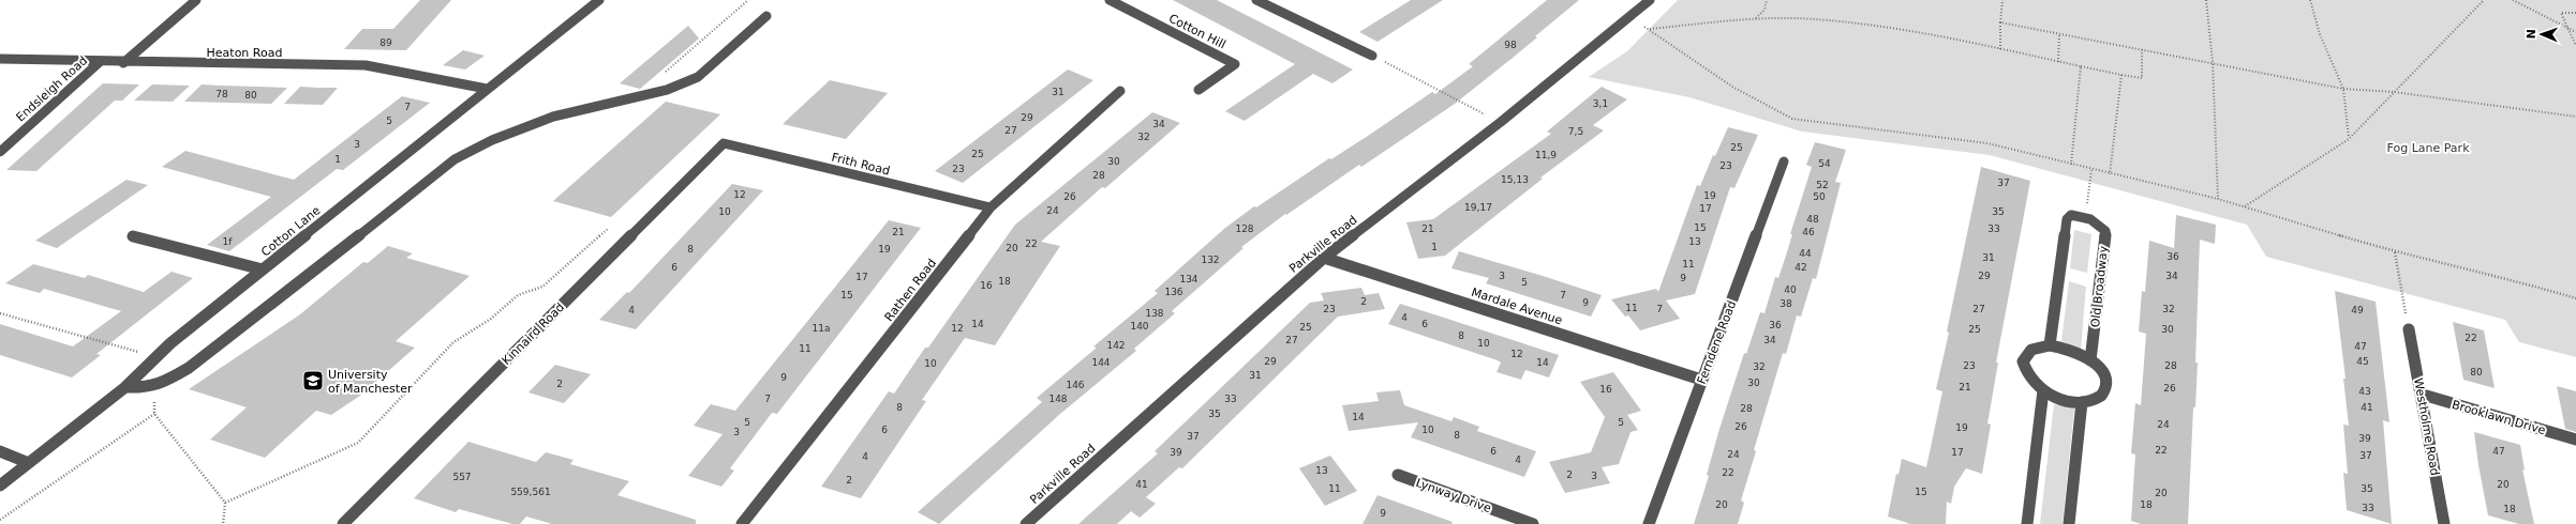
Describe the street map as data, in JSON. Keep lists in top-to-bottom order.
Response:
{
  "streets": {
    "street": [
      "Cotton Hill",
      "Heaton Road",
      "Endsleigh Road",
      "Frith Road",
      "Cotton Lane",
      "Parkville Road",
      "Old Broadway",
      "Rathen Road",
      "Mardale Avenue",
      "Kinnaird Road",
      "Ferndene Road",
      "Brooklawn Drive",
      "Westholme Road",
      "Lynway Drive"
    ]
  },
  "crossings": [
    ["Heaton Road", "Endsleigh Road"],
    ["Heaton Road", "Cotton Lane"],
    ["Frith Road", "Rathen Road"],
    ["Frith Road", "Kinnaird Road"],
    ["Parkville Road", "Mardale Avenue"],
    ["Mardale Avenue", "Ferndene Road"],
    ["Brooklawn Drive", "Westholme Road"]
  ],
  "parks": ["Fog Lane Park"],
  "places": {
    "school or university": ["University of Manchester"]
  },
  "house_numbers": [
    "89",
    "98",
    "31",
    "78",
    "80",
    "3,1",
    "7",
    "29",
    "5",
    "34",
    "27",
    "7,5",
    "32",
    "3",
    "25",
    "25",
    "11,9",
    "1",
    "30",
    "54",
    "23",
    "23",
    "28",
    "15,13",
    "37",
    "52",
    "12",
    "19",
    "26",
    "50",
    "19,17",
    "17",
    "24",
    "10",
    "35",
    "48",
    "15",
    "128",
    "21",
    "33",
    "21",
    "46",
    "1f",
    "13",
    "22",
    "1",
    "20",
    "8",
    "19",
    "44",
    "36",
    "31",
    "132",
    "11",
    "6",
    "42",
    "3",
    "29",
    "34",
    "17",
    "9",
    "134",
    "18",
    "5",
    "16",
    "40",
    "136",
    "15",
    "7",
    "2",
    "9",
    "38",
    "11",
    "23",
    "7",
    "27",
    "32",
    "4",
    "49",
    "138",
    "4",
    "14",
    "6",
    "36",
    "140",
    "25",
    "11a",
    "12",
    "25",
    "30",
    "8",
    "22",
    "27",
    "34",
    "10",
    "142",
    "47",
    "11",
    "12",
    "29",
    "45",
    "144",
    "14",
    "10",
    "23",
    "28",
    "32",
    "80",
    "31",
    "9",
    "30",
    "2",
    "146",
    "21",
    "26",
    "16",
    "43",
    "7",
    "148",
    "33",
    "8",
    "41",
    "28",
    "35",
    "14",
    "5",
    "5",
    "24",
    "26",
    "19",
    "6",
    "10",
    "3",
    "8",
    "37",
    "39",
    "22",
    "6",
    "47",
    "39",
    "17",
    "24",
    "37",
    "4",
    "4",
    "13",
    "22",
    "2",
    "3",
    "557",
    "2",
    "41",
    "20",
    "11",
    "35",
    "559,561",
    "15",
    "20",
    "20",
    "18",
    "33",
    "18",
    "9"
  ],
  "north": "left"
}
